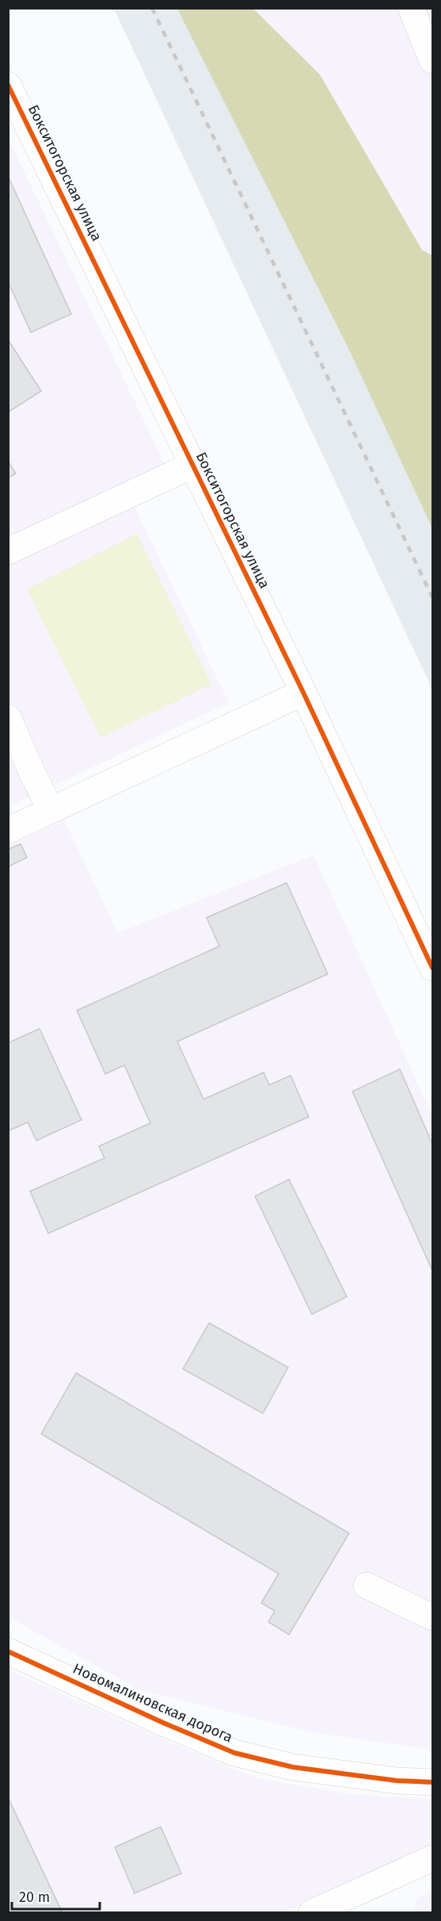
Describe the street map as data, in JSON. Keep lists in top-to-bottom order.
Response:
{
  "streets": {
    "street": ["Бокситогорская улица", "Новомалиновская дорога"]
  },
  "scale_bar": "20 m"
}
